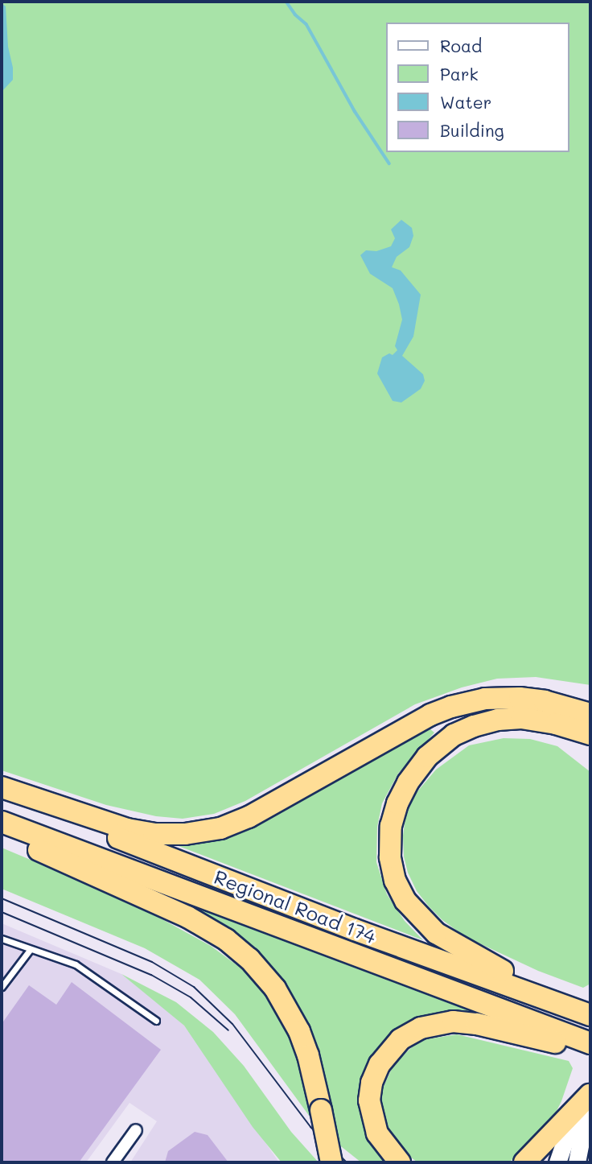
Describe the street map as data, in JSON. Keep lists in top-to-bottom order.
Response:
{
  "streets": {
    "highway": ["Regional Road 174"]
  },
  "legend": [
    "Road",
    "Park",
    "Water",
    "Building"
  ]
}
